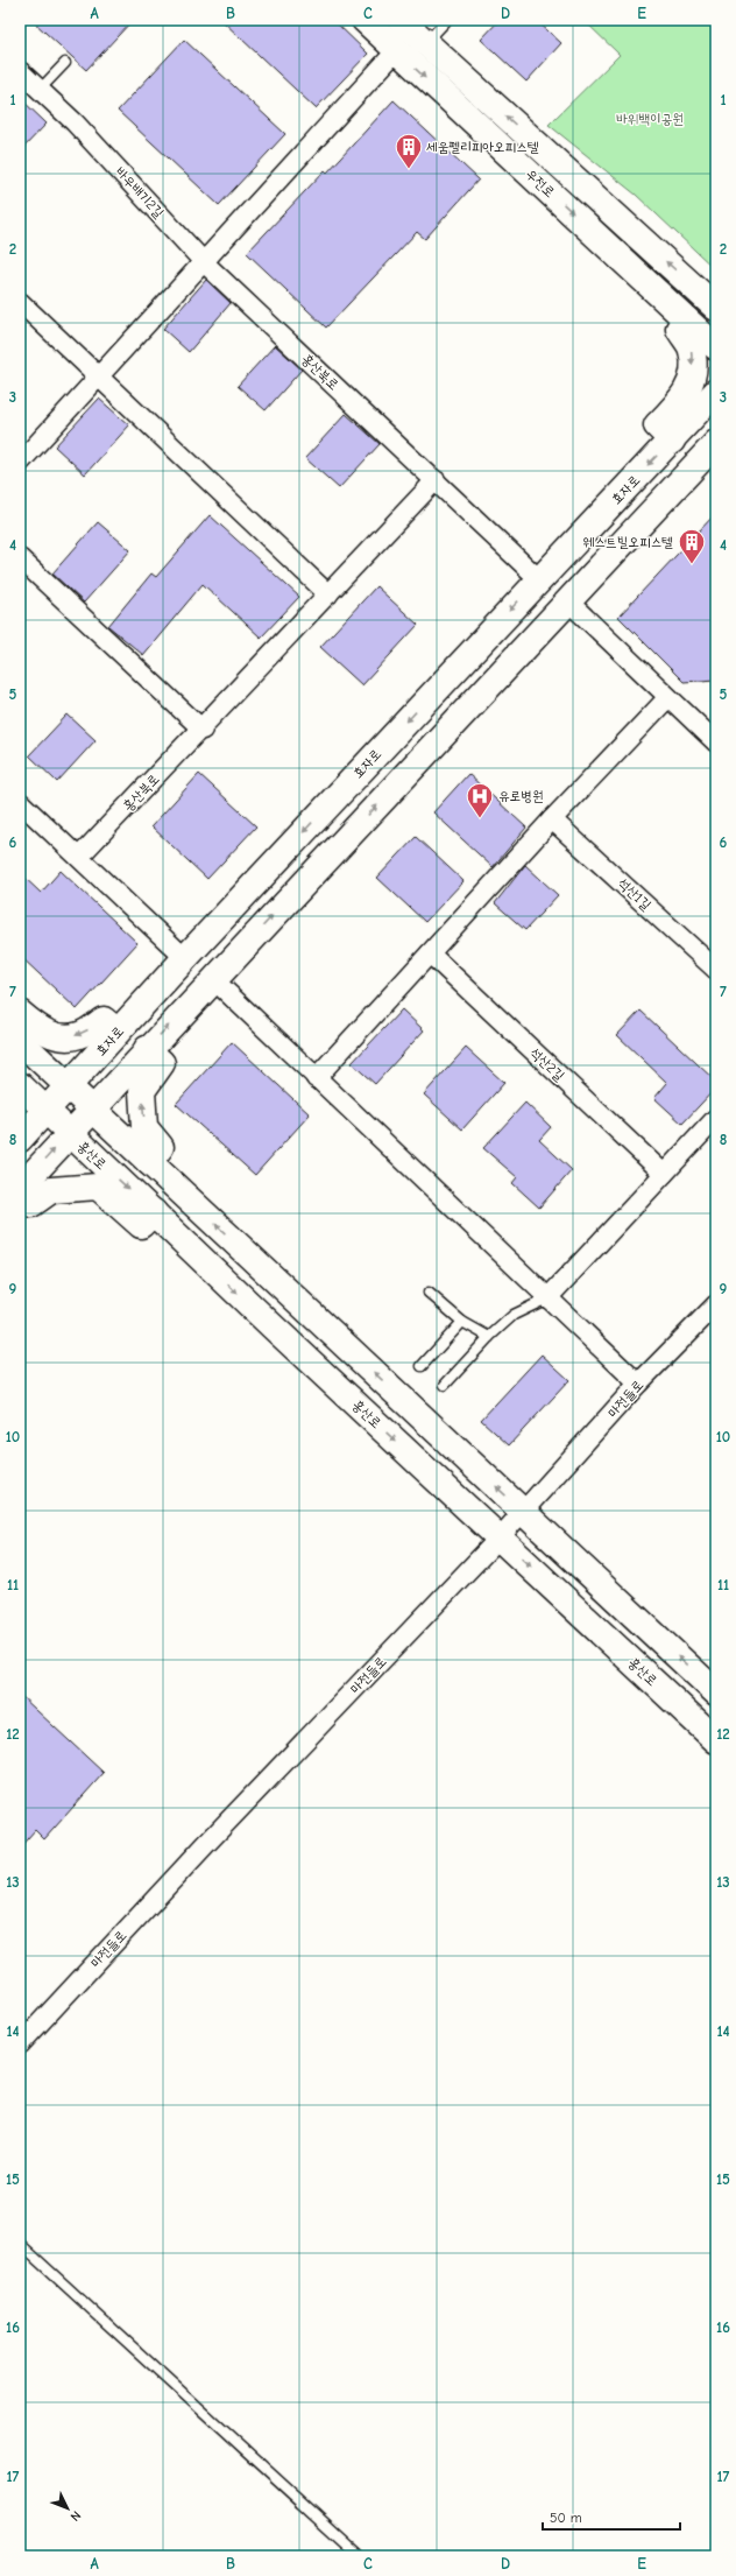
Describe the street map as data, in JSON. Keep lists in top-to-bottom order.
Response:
{
  "streets": {
    "street": [
      "우전로",
      "바우배기2길",
      "홍산북로",
      "효자로",
      "석산1길",
      "석산2길",
      "홍산로",
      "마전들로"
    ]
  },
  "crossings": [
    ["바우배기2길", "홍산북로"],
    ["홍산북로", "효자로"],
    ["효자로", "홍산로"],
    ["홍산로", "마전들로"]
  ],
  "parks": ["바위백이공원"],
  "places": {
    "building": ["세움펠리피아오피스텔", "웨스트빌오피스텔"],
    "hospital": ["유로병원"]
  },
  "scale_bar": "50 m",
  "north": "bottom right",
  "grid": {
    "columns": [
      "A",
      "B",
      "C",
      "D",
      "E"
    ],
    "rows": [
      "1",
      "2",
      "3",
      "4",
      "5",
      "6",
      "7",
      "8",
      "9",
      "10",
      "11",
      "12",
      "13",
      "14",
      "15",
      "16",
      "17"
    ]
  }
}
